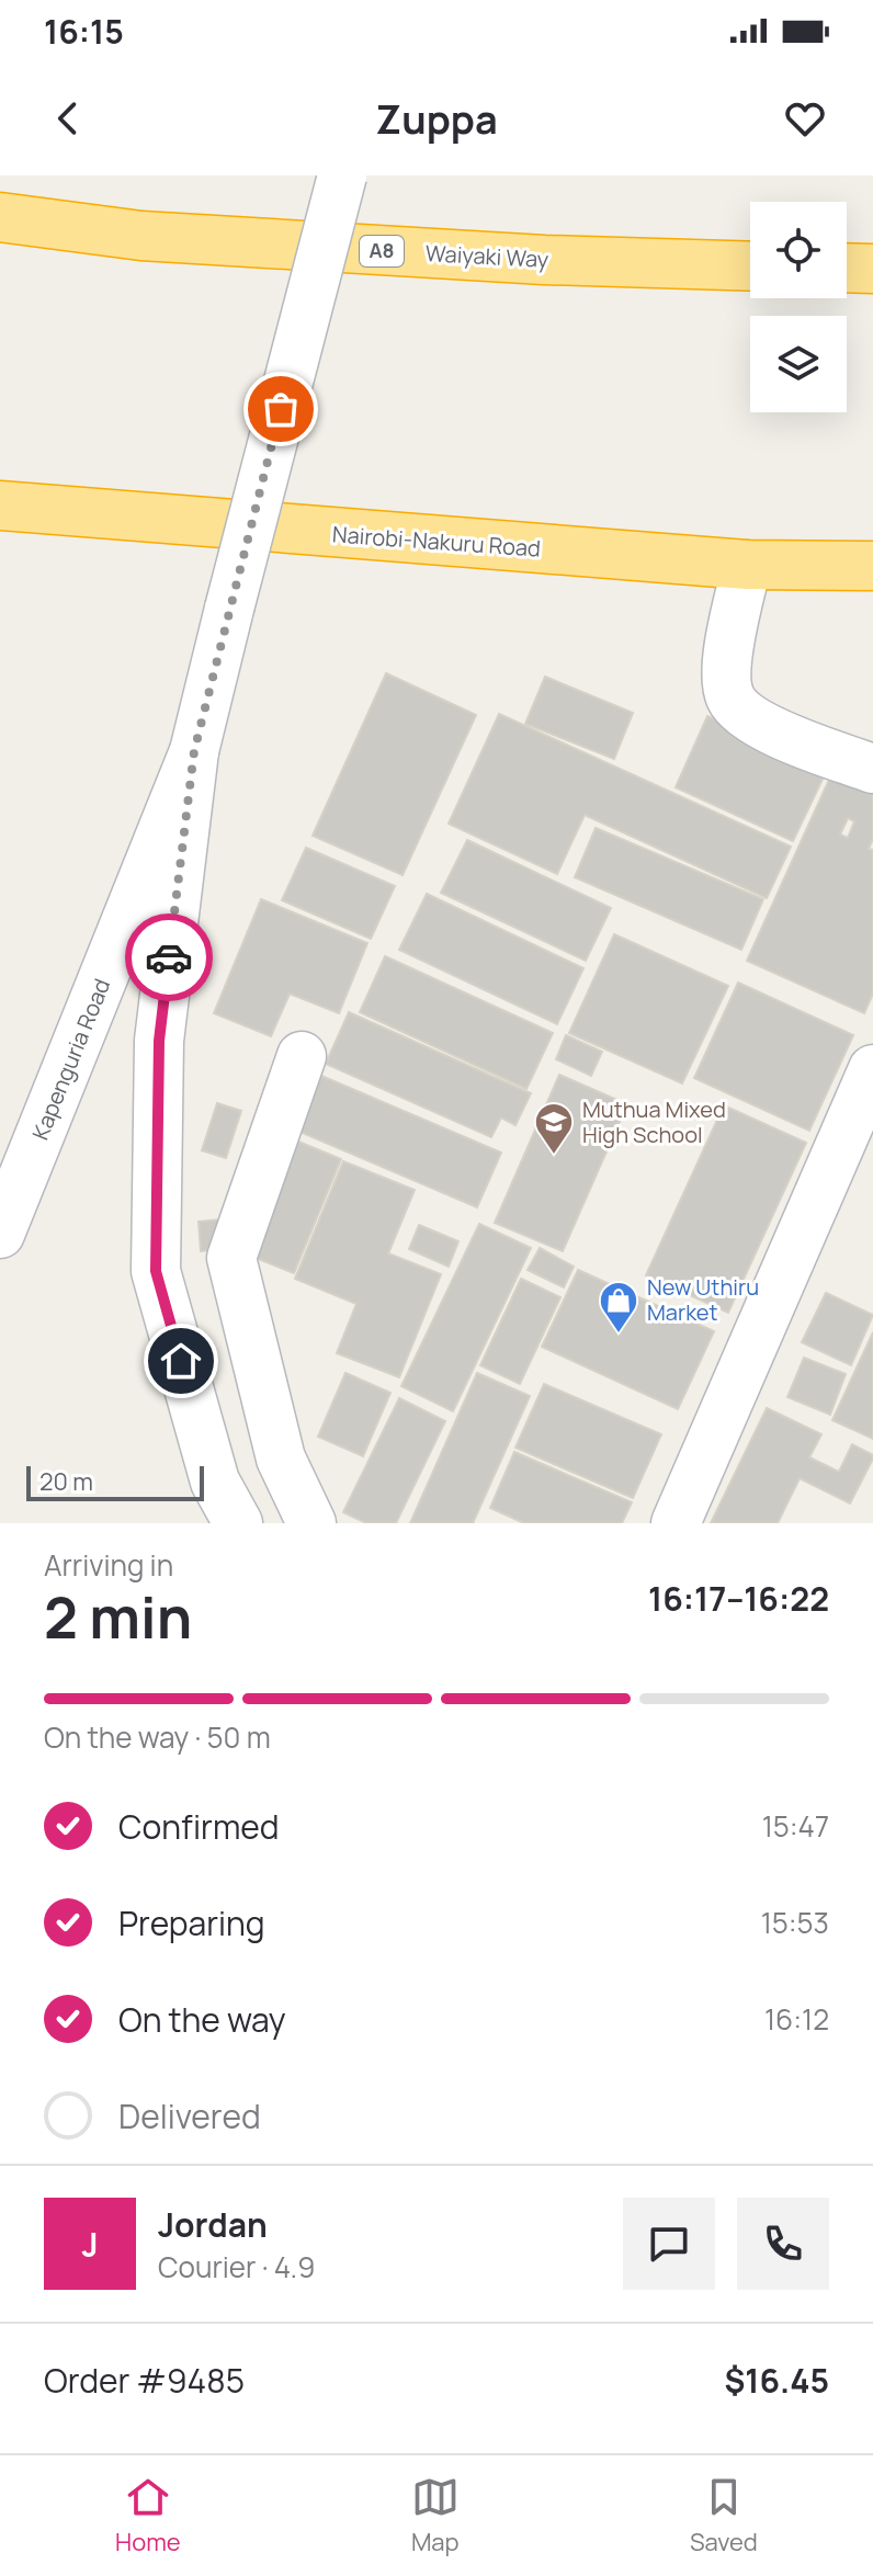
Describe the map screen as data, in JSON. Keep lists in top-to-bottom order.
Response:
{
  "streets": {
    "highway": ["A8", "Waiyaki Way", "Nairobi-Nakuru Road"],
    "street": ["Kapenguria Road"]
  },
  "places": {
    "school or university": ["Muthua Mixed High School"],
    "shop": ["New Uthiru Market"]
  },
  "scale_bar": "20 m",
  "page": {
    "status": "16:15",
    "header": "Zuppa",
    "scale": "20 m",
    "heading": ["2 min", "Arriving in", "16:17–16:22"],
    "panel": [
      "Jordan",
      "Courier · 4.9",
      "Order #9485",
      "$16.45"
    ],
    "bar": "On the way · 50 m",
    "list": [
      ["Confirmed", "15:47"],
      ["Preparing", "15:53"],
      ["On the way", "16:12"],
      "Delivered"
    ],
    "round": "J",
    "tabs": ["Home", "Map", "Saved"]
  }
}
